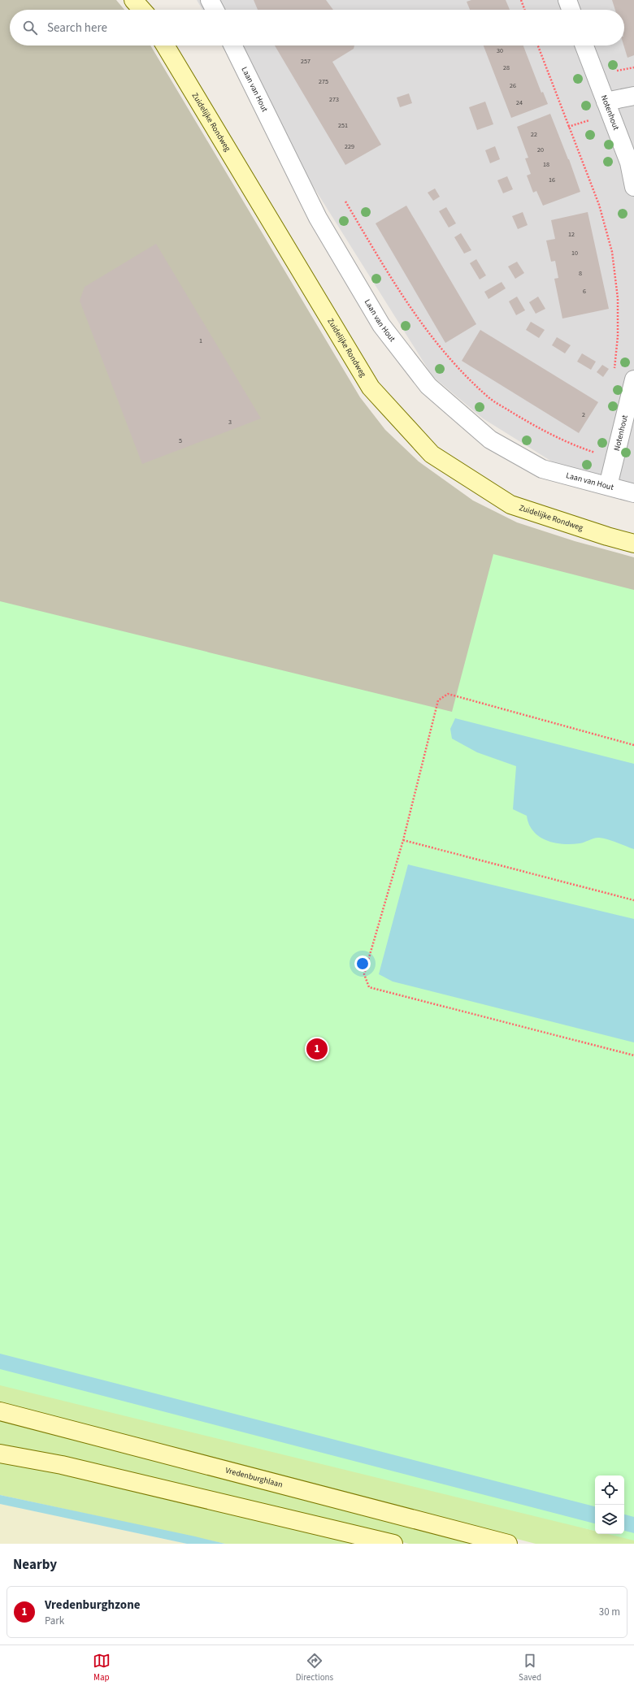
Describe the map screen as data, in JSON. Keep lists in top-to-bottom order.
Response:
{
  "streets": {
    "main road": ["Zuidelijke Rondweg", "Vredenburghlaan"],
    "street": ["Laan van Hout", "Notenhout"]
  },
  "crossings": [
    ["Laan van Hout", "Notenhout"]
  ],
  "house_numbers": [
    "30",
    "257",
    "28",
    "275",
    "26",
    "273",
    "24",
    "251",
    "22",
    "229",
    "20",
    "18",
    "16",
    "12",
    "10",
    "8",
    "6",
    "1",
    "2",
    "3",
    "5"
  ],
  "page": {
    "search": "Search here",
    "pins": "1",
    "heading": "Nearby",
    "list": [
      {
        "mark": "1",
        "name": "Vredenburghzone",
        "note": "Park",
        "value": "30 m"
      }
    ],
    "nav": ["Map", "Directions", "Saved"]
  }
}
